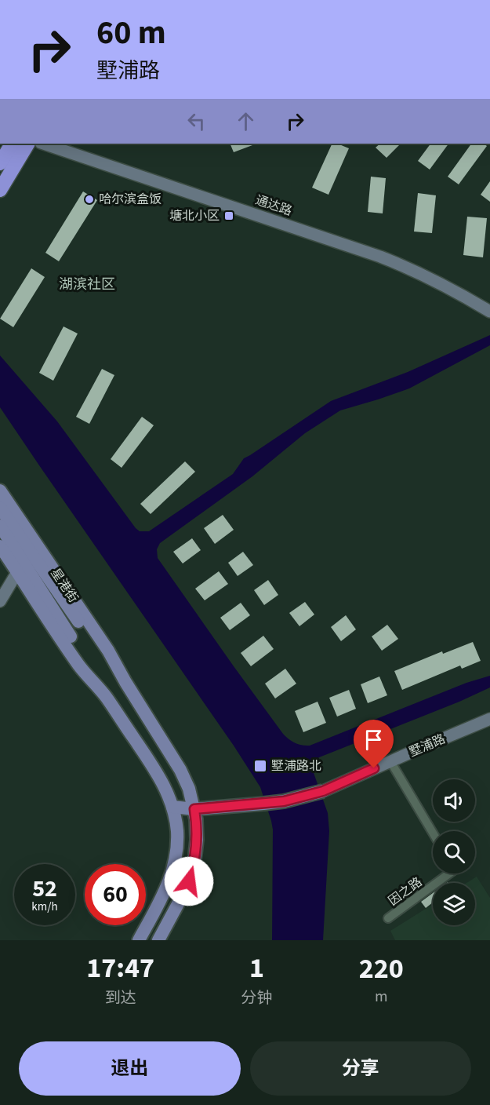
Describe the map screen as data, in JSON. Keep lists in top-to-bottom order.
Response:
{
  "streets": {
    "main road": ["通达路", "星港街", "墅浦路"],
    "street": ["因之路"]
  },
  "crossings": [
    ["星港街", "墅浦路"]
  ],
  "districts": ["湖滨社区"],
  "places": {
    "other": ["哈尔滨盒饭"],
    "transit": ["塘北小区", "墅浦路北"]
  },
  "page": {
    "turn": ["60 m", "墅浦路"],
    "speed": "52 km/h",
    "limit": "60",
    "eta": [
      "17:47",
      "到达",
      "1",
      "分钟",
      "220",
      "m"
    ],
    "buttons": ["退出", "分享"]
  }
}
